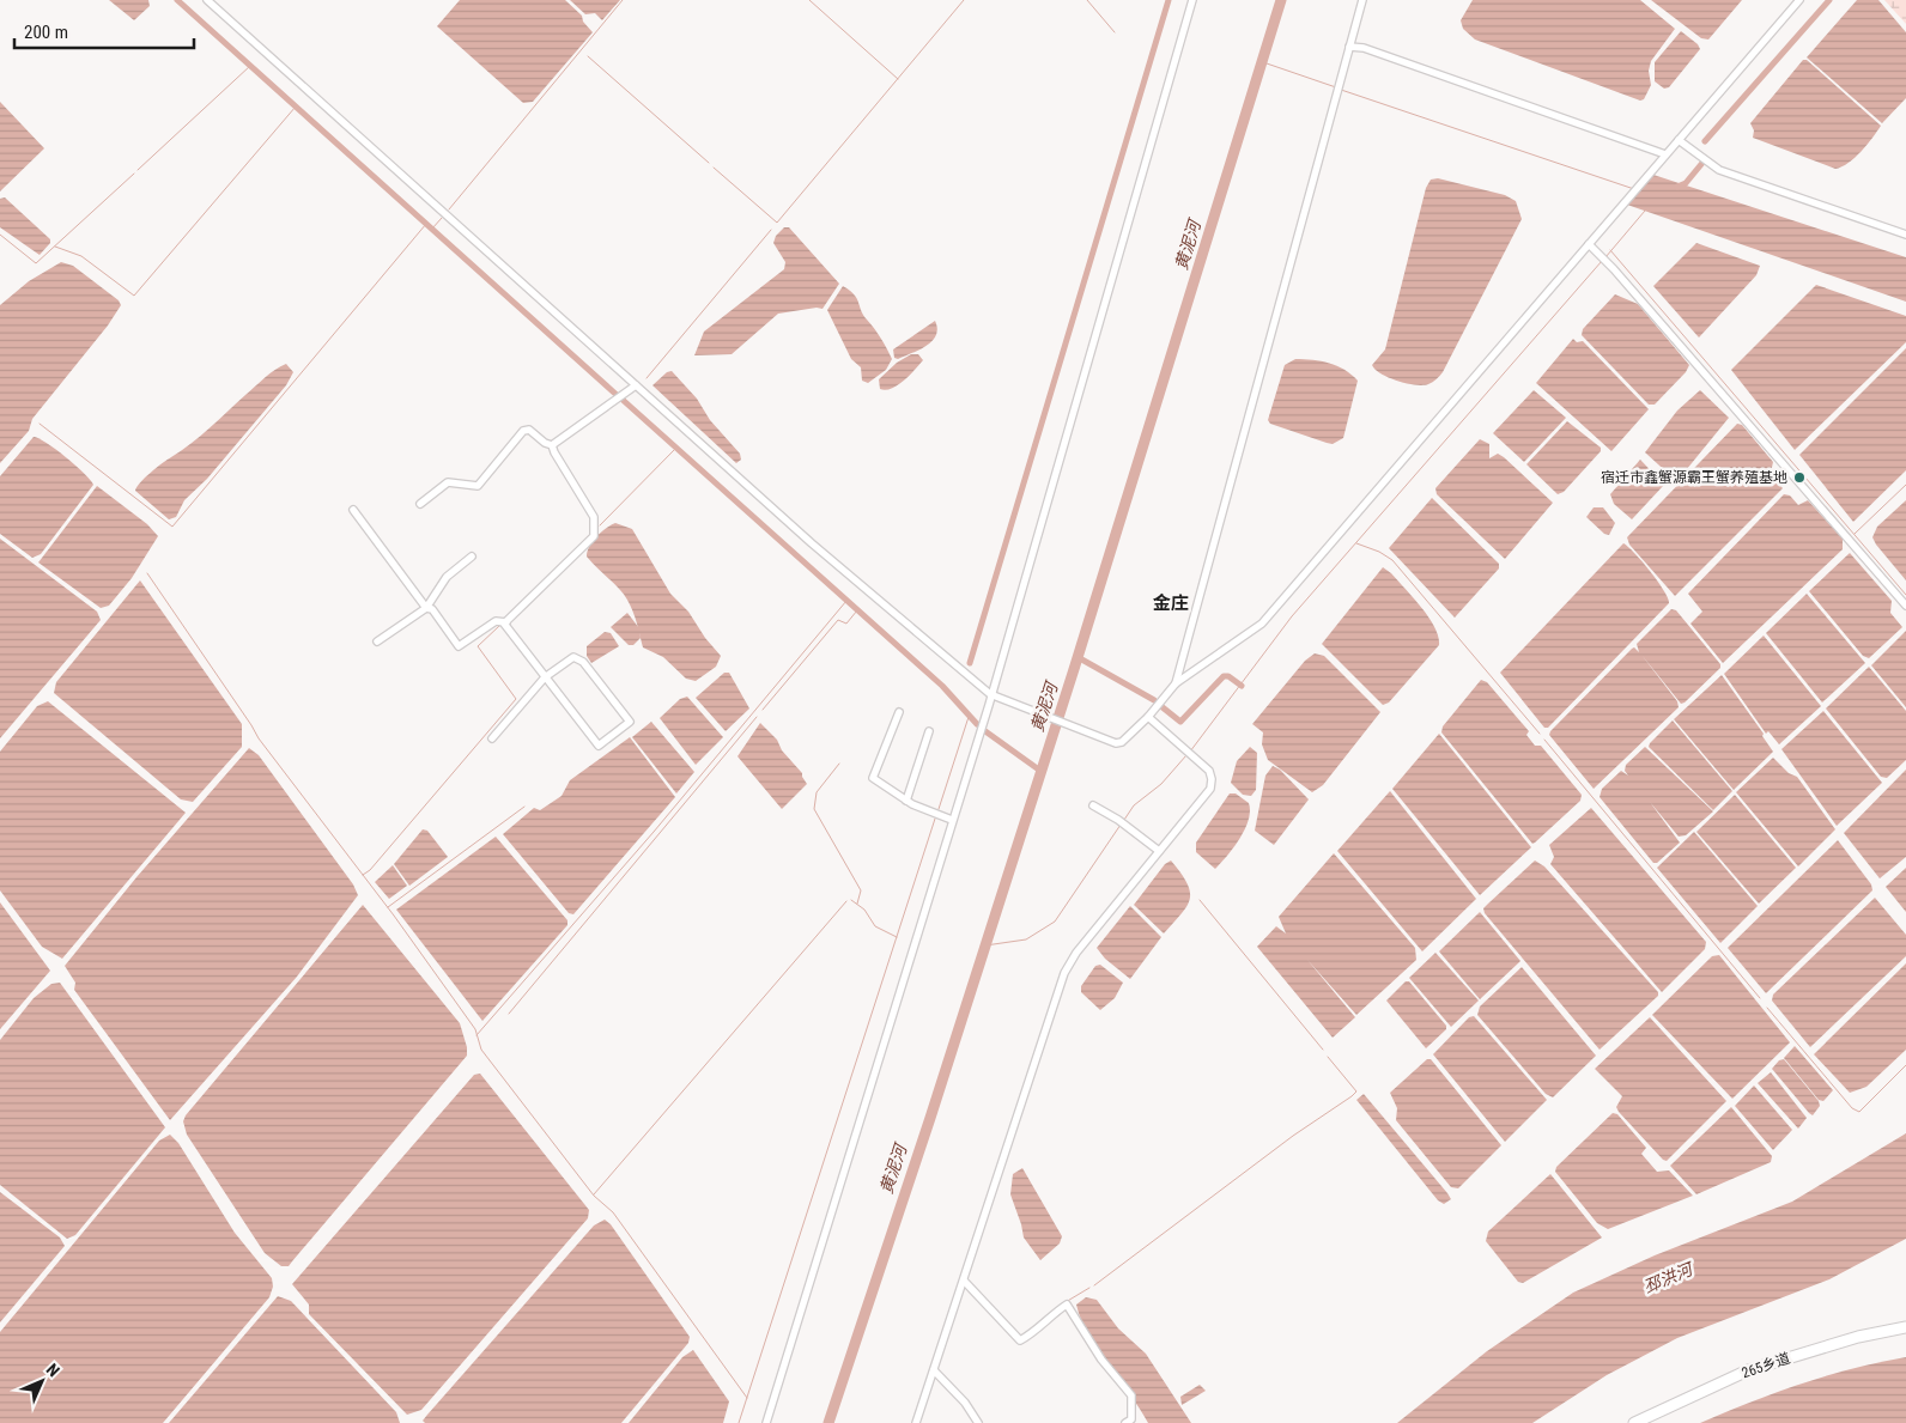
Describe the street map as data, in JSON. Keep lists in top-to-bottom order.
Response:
{
  "streets": {
    "street": ["265乡道"]
  },
  "districts": ["金庄"],
  "water": ["黄泥河", "邳洪河"],
  "places": ["宿迁市鑫蟹源霸王蟹养殖基地"],
  "scale_bar": "200 m",
  "north": "top right"
}
